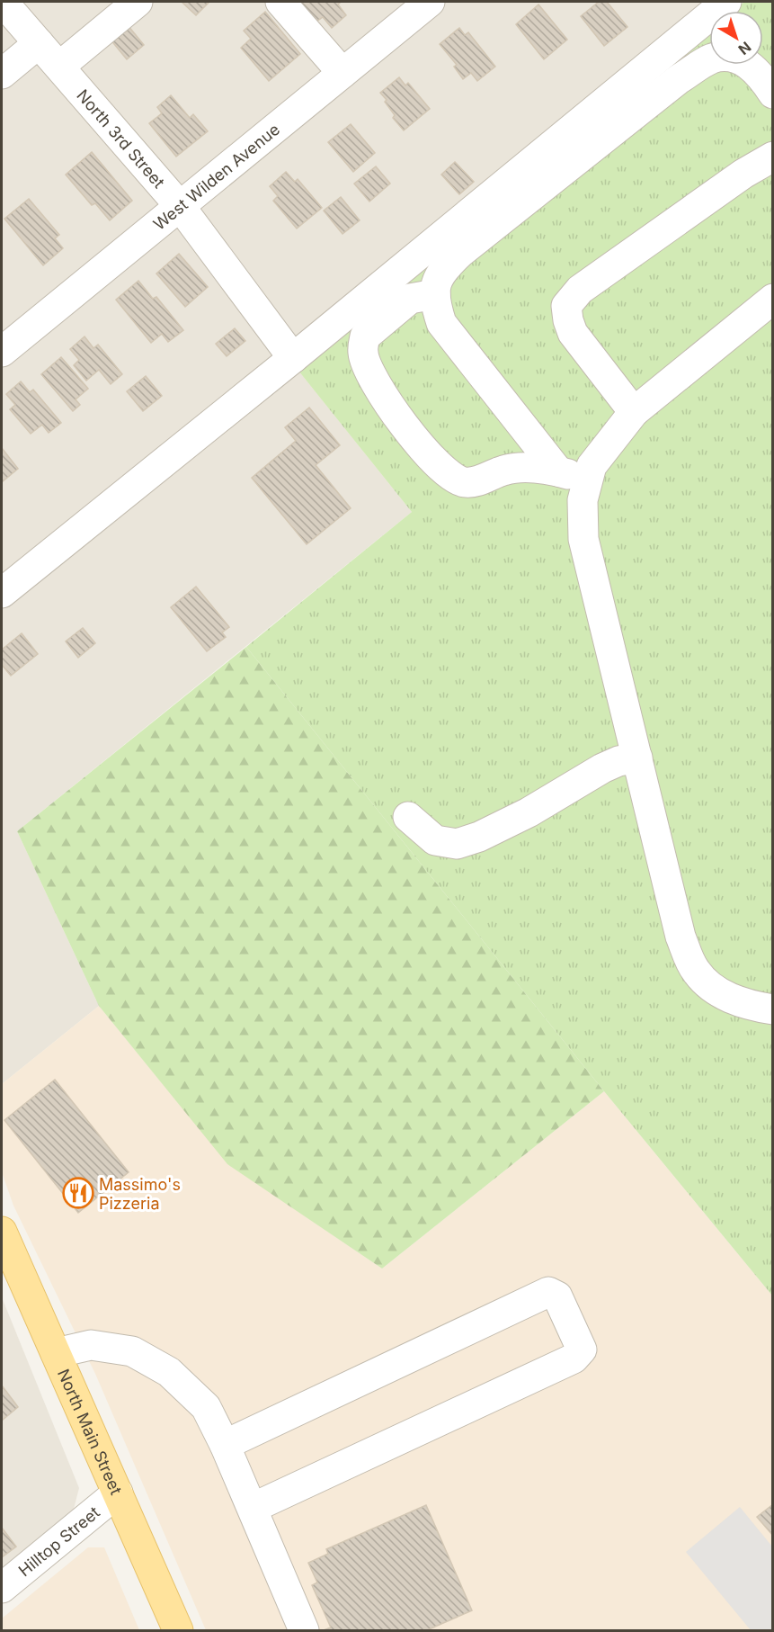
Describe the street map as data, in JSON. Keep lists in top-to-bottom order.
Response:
{
  "streets": {
    "main road": ["North Main Street"],
    "street": ["North 3rd Street", "West Wilden Avenue", "Hilltop Street"]
  },
  "crossings": [
    ["North 3rd Street", "West Wilden Avenue"],
    ["North Main Street", "Hilltop Street"]
  ],
  "places": {
    "restaurant": ["Massimo's Pizzeria"]
  },
  "north": "bottom right"
}
